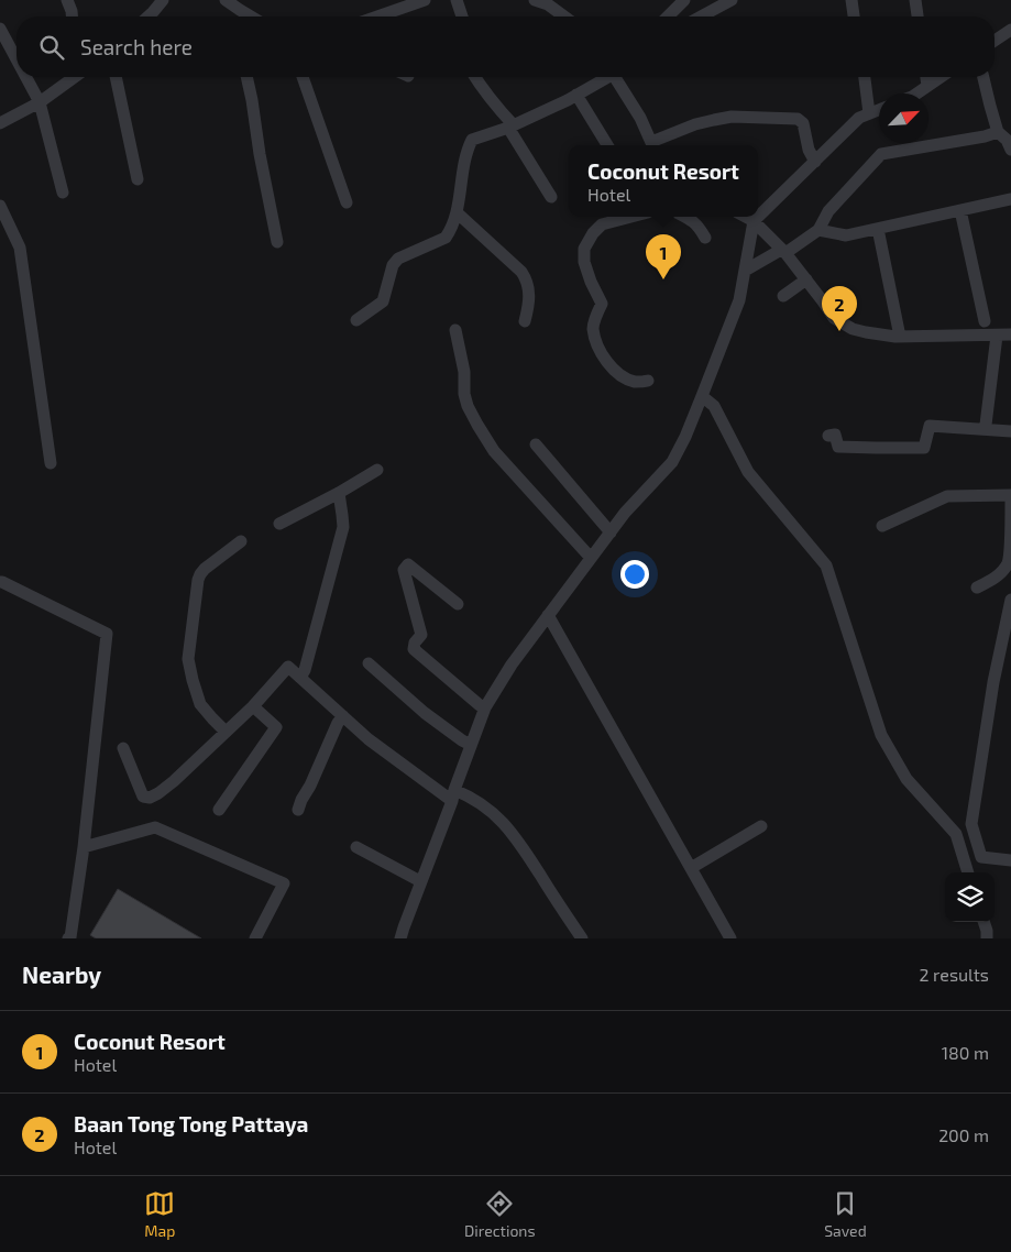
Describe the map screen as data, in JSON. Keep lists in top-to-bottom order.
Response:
{
  "north": "top right",
  "page": {
    "search": "Search here",
    "popup": ["Coconut Resort", "Hotel"],
    "pins": ["1", "2"],
    "heading": ["Nearby", "2 results"],
    "list": [
      {
        "mark": "1",
        "name": "Coconut Resort",
        "note": "Hotel",
        "value": "180 m"
      },
      {
        "mark": "2",
        "name": "Baan Tong Tong Pattaya",
        "note": "Hotel",
        "value": "200 m"
      }
    ],
    "nav": ["Map", "Directions", "Saved"]
  }
}
